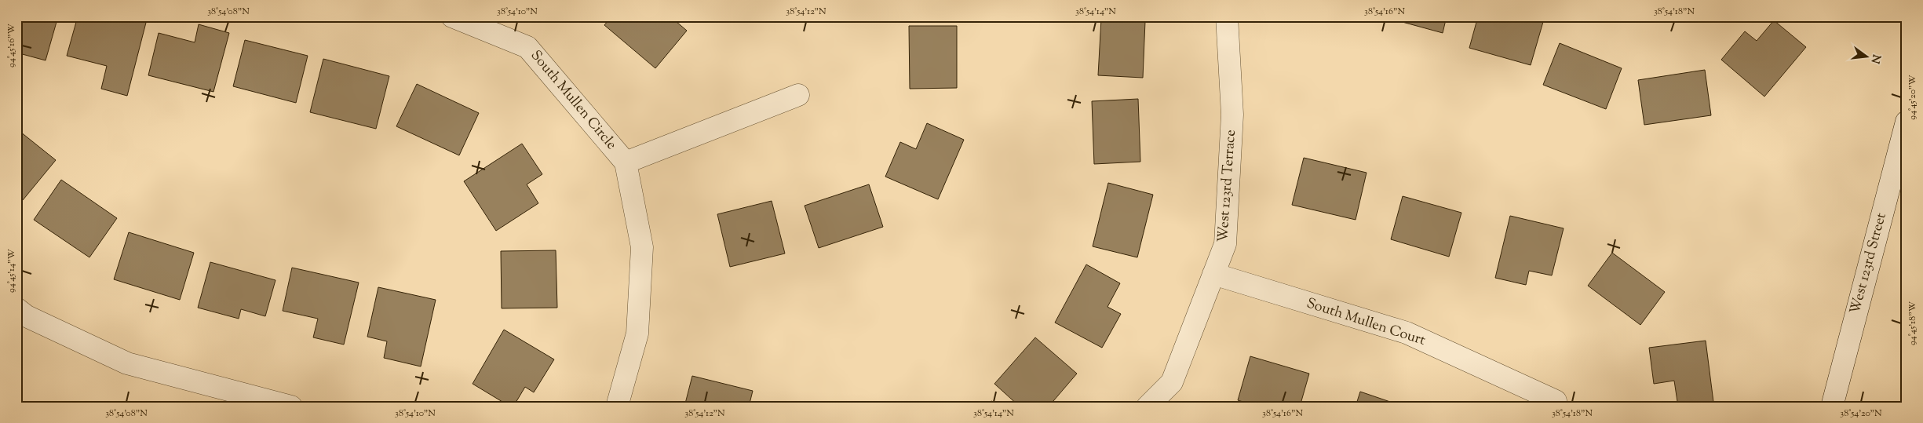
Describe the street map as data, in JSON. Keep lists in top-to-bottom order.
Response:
{
  "streets": {
    "street": [
      "South Mullen Circle",
      "West 123rd Terrace",
      "West 123rd Street",
      "South Mullen Court"
    ]
  },
  "crossings": [
    ["West 123rd Terrace", "South Mullen Court"]
  ],
  "north": "right",
  "coordinates": [
    "38°54'08\"N",
    "38°54'10\"N",
    "38°54'12\"N",
    "38°54'14\"N",
    "38°54'16\"N",
    "38°54'18\"N",
    "94°45'16\"W",
    "94°45'20\"W",
    "94°45'14\"W",
    "94°45'18\"W",
    "38°54'20\"N"
  ]
}
